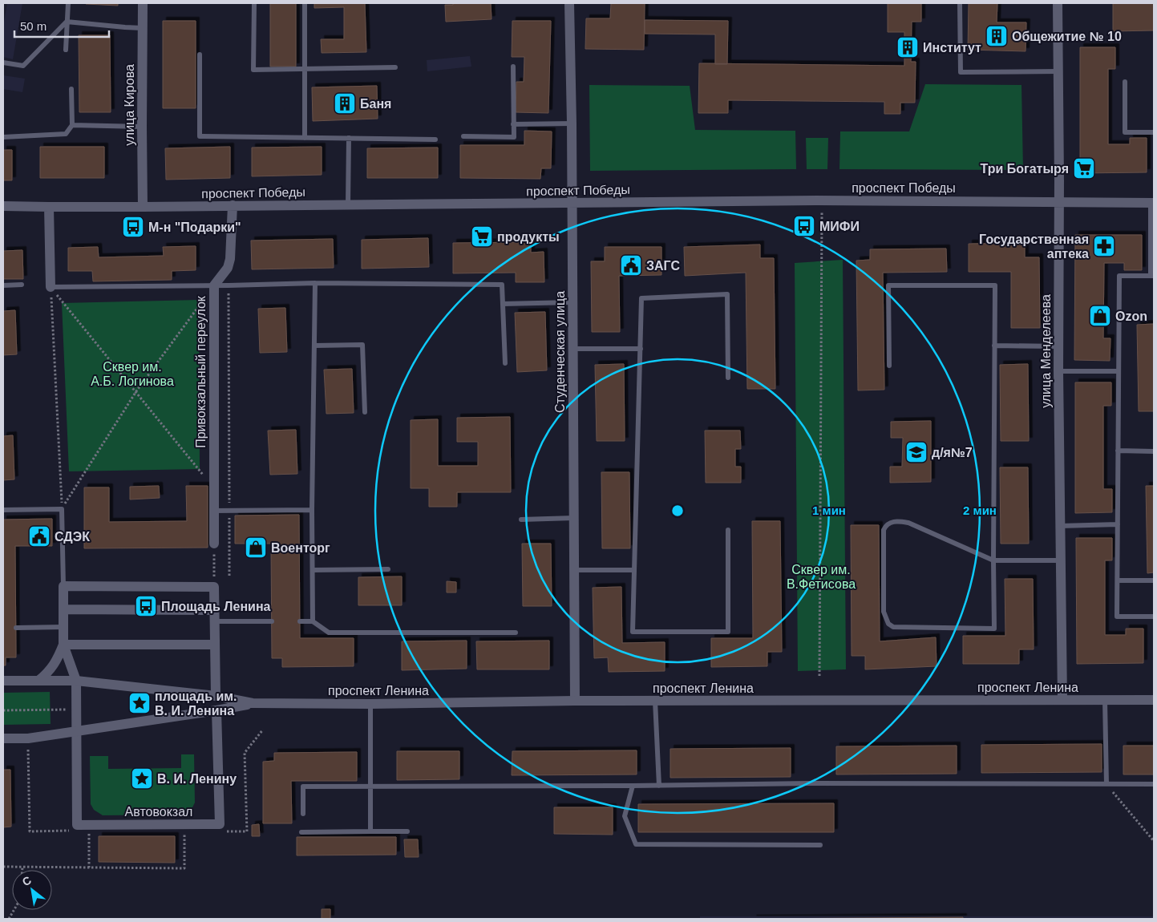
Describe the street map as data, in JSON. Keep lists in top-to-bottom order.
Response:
{
  "streets": {
    "street": [
      "улица Кирова",
      "проспект Победы",
      "улица Менделеева",
      "Студенческая улица",
      "Привокзальный переулок",
      "проспект Ленина",
      "Автовокзал"
    ]
  },
  "crossings": [
    ["улица Кирова", "проспект Победы"],
    ["проспект Победы", "улица Менделеева"],
    ["проспект Победы", "Студенческая улица"],
    ["проспект Победы", "Привокзальный переулок"],
    ["улица Менделеева", "проспект Ленина"],
    ["Студенческая улица", "проспект Ленина"],
    ["проспект Ленина", "Автовокзал"]
  ],
  "parks": ["Сквер им. А.Б. Логинова", "Сквер им. В.Фетисова"],
  "places": {
    "building": ["Общежитие № 10", "Институт", "Баня"],
    "supermarket": ["Три Богатыря", "продукты"],
    "bus stop": ["МИФИ", "М-н \"Подарки\"", "Площадь Ленина"],
    "pharmacy": ["Государственная аптека"],
    "public building": ["ЗАГС", "СДЭК"],
    "shop": ["Ozon", "Военторг"],
    "school or university": ["д/я№7"],
    "place": ["площадь им. В. И. Ленина", "В. И. Ленину"]
  },
  "scale_bar": "50 m",
  "north": "top left",
  "rings": ["1 мин", "2 мин"]
}
